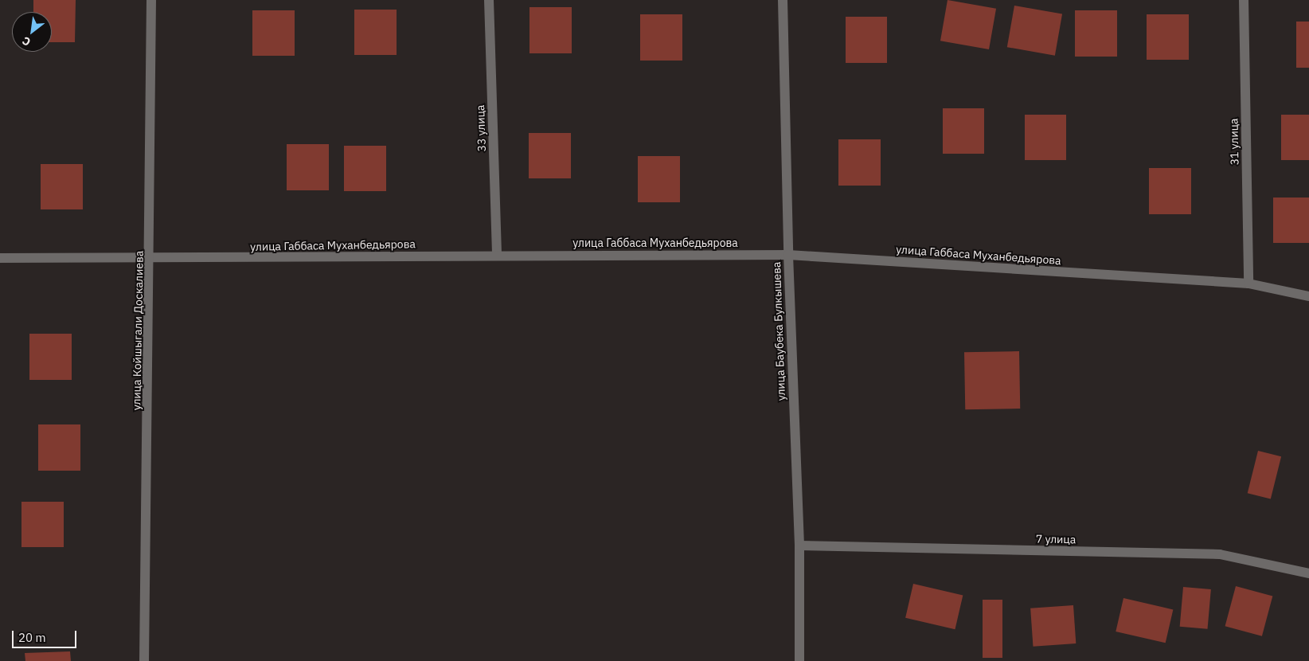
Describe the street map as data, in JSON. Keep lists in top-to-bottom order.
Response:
{
  "streets": {
    "street": [
      "33 улица",
      "31 улица",
      "улица Габбаса Муханбедьярова",
      "улица Койшыгали Доскалиева",
      "улица Баубека Булкышева",
      "7 улица"
    ]
  },
  "crossings": [
    ["33 улица", "улица Габбаса Муханбедьярова"],
    ["31 улица", "улица Габбаса Муханбедьярова"],
    ["улица Габбаса Муханбедьярова", "улица Койшыгали Доскалиева"],
    ["улица Габбаса Муханбедьярова", "улица Баубека Булкышева"],
    ["улица Баубека Булкышева", "7 улица"]
  ],
  "scale_bar": "20 m",
  "north": "bottom left"
}
